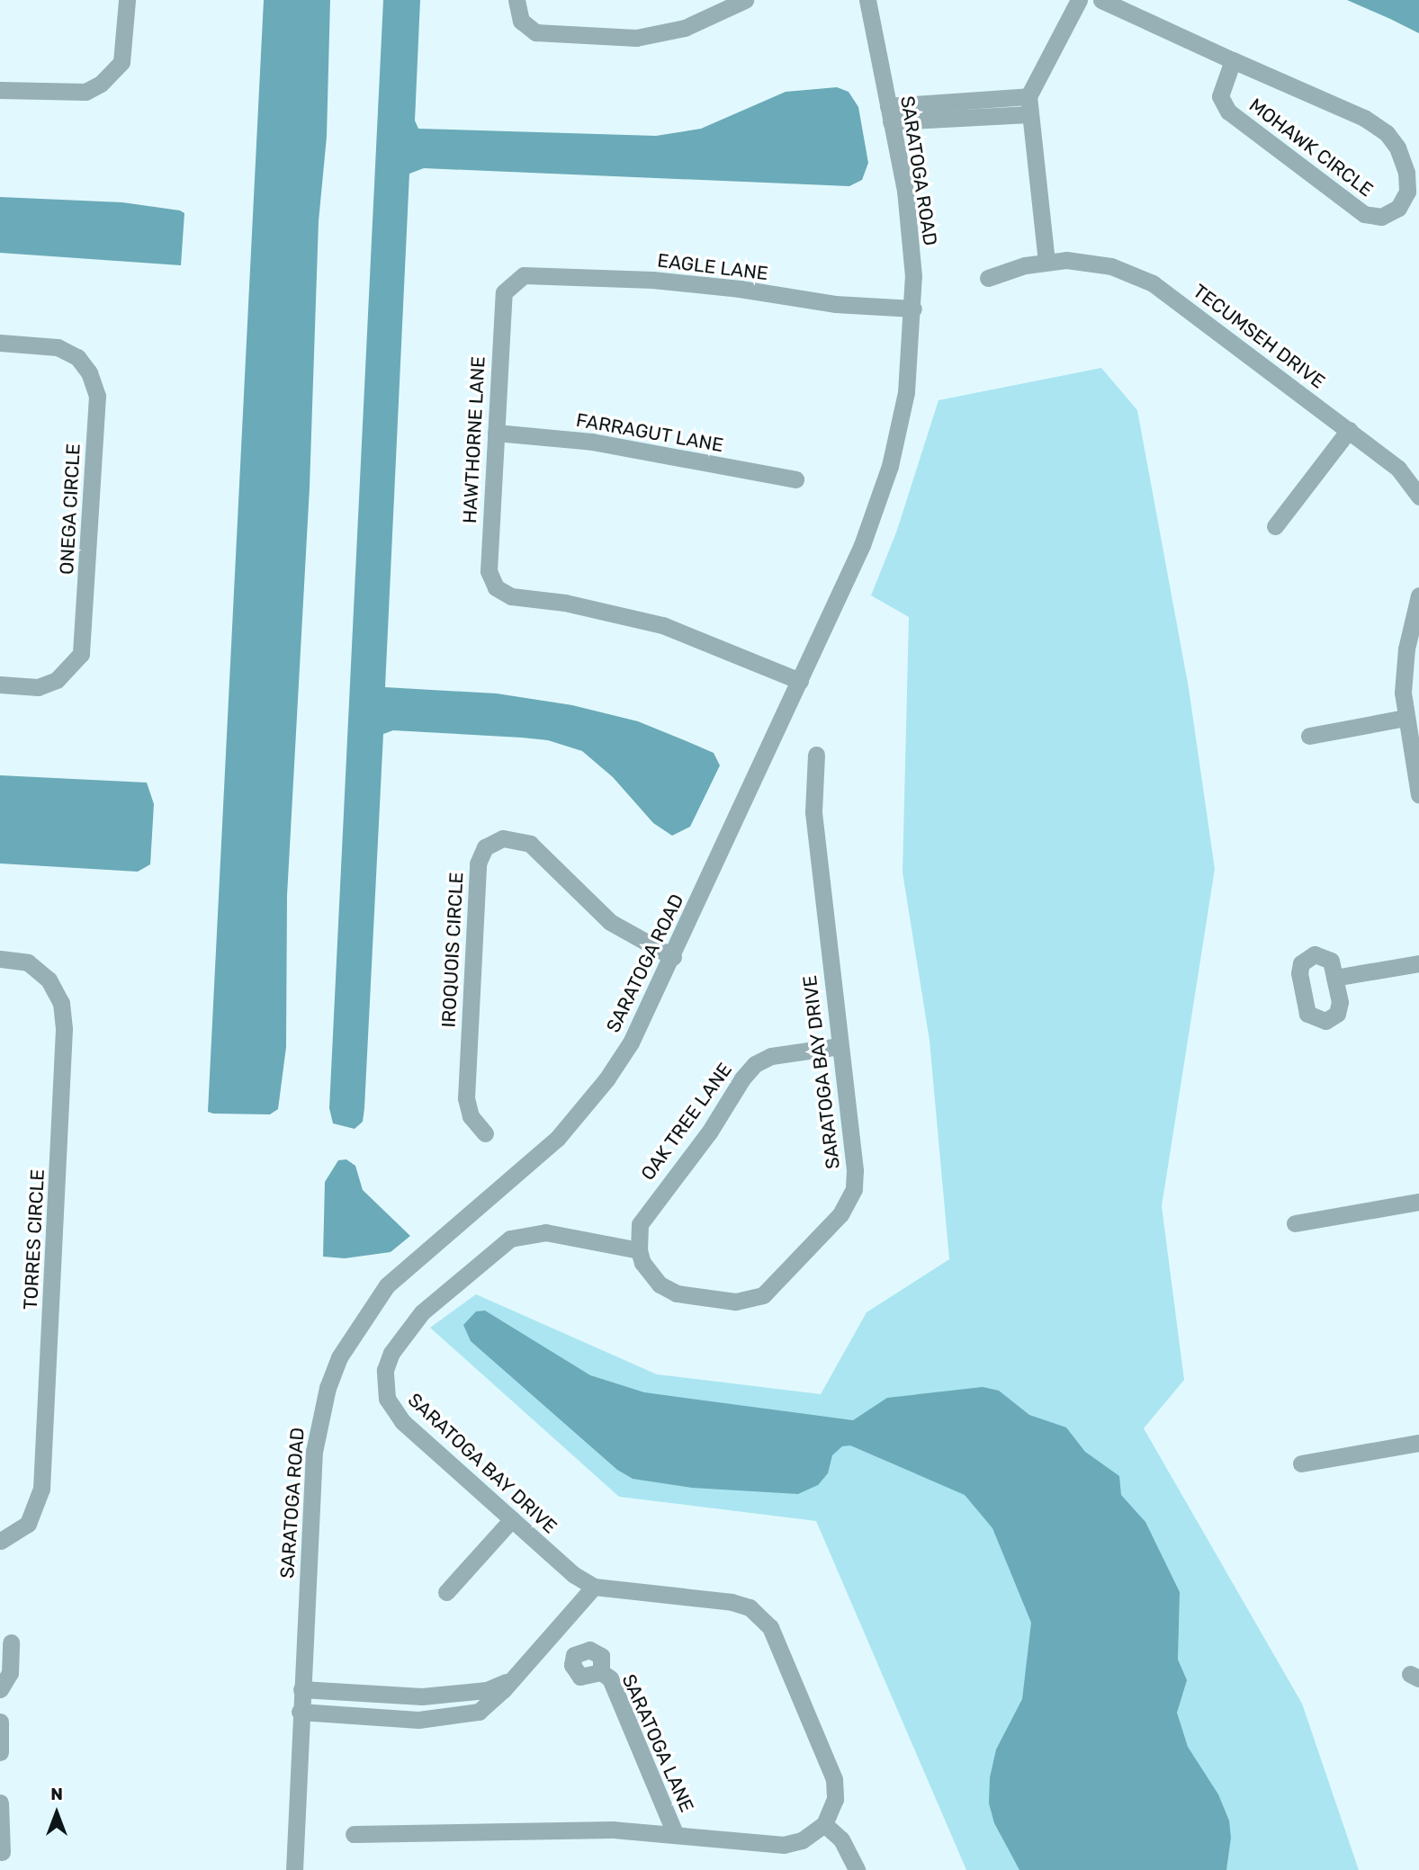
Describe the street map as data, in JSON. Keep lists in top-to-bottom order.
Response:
{
  "streets": {
    "street": [
      "MOHAWK CIRCLE",
      "SARATOGA ROAD",
      "EAGLE LANE",
      "TECUMSEH DRIVE",
      "FARRAGUT LANE",
      "HAWTHORNE LANE",
      "ONEGA CIRCLE",
      "IROQUOIS CIRCLE",
      "SARATOGA BAY DRIVE",
      "OAK TREE LANE",
      "TORRES CIRCLE",
      "SARATOGA LANE"
    ]
  },
  "crossings": [
    ["SARATOGA ROAD", "EAGLE LANE"],
    ["SARATOGA ROAD", "HAWTHORNE LANE"],
    ["SARATOGA ROAD", "IROQUOIS CIRCLE"],
    ["EAGLE LANE", "HAWTHORNE LANE"],
    ["FARRAGUT LANE", "HAWTHORNE LANE"],
    ["SARATOGA BAY DRIVE", "OAK TREE LANE"]
  ],
  "north": "top"
}
